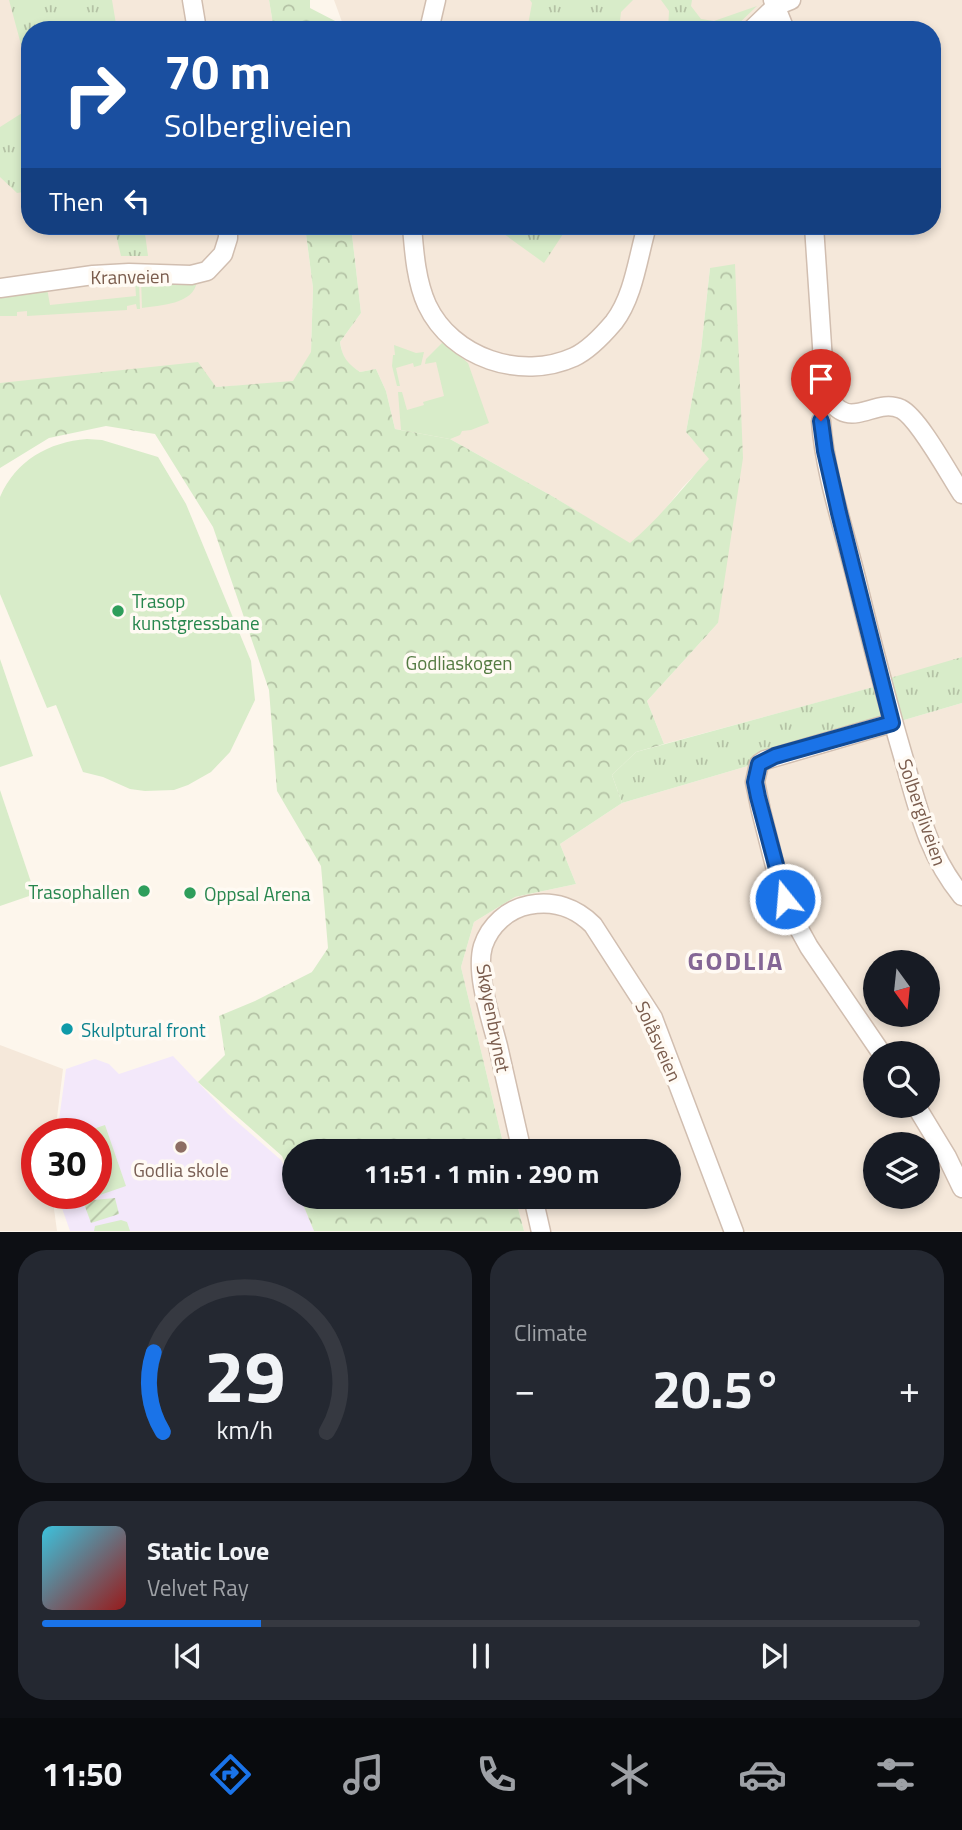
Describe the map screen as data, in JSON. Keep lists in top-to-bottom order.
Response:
{
  "streets": {
    "street": [
      "Kranveien",
      "Solbergliveien",
      "Skøyenbrynet",
      "Solåsveien"
    ]
  },
  "crossings": [
    ["Skøyenbrynet", "Solåsveien"]
  ],
  "districts": ["GODLIA"],
  "parks": ["Godliaskogen"],
  "places": [
    "Trasop kunstgressbane",
    "Trasophallen",
    "Oppsal Arena",
    "Skulptural front",
    "Godlia skole"
  ],
  "north": "bottom",
  "page": {
    "turn": ["70 m", "Solbergliveien"],
    "then": "Then",
    "limit": "30",
    "trip": "11:51 · 1 min · 290 m",
    "tile": "Climate",
    "heat": ["−", "20.5°", "+"],
    "song": ["Static Love", "Velvet Ray"],
    "tabs": "11:50",
    "gauge": ["29", "km/h"]
  }
}
